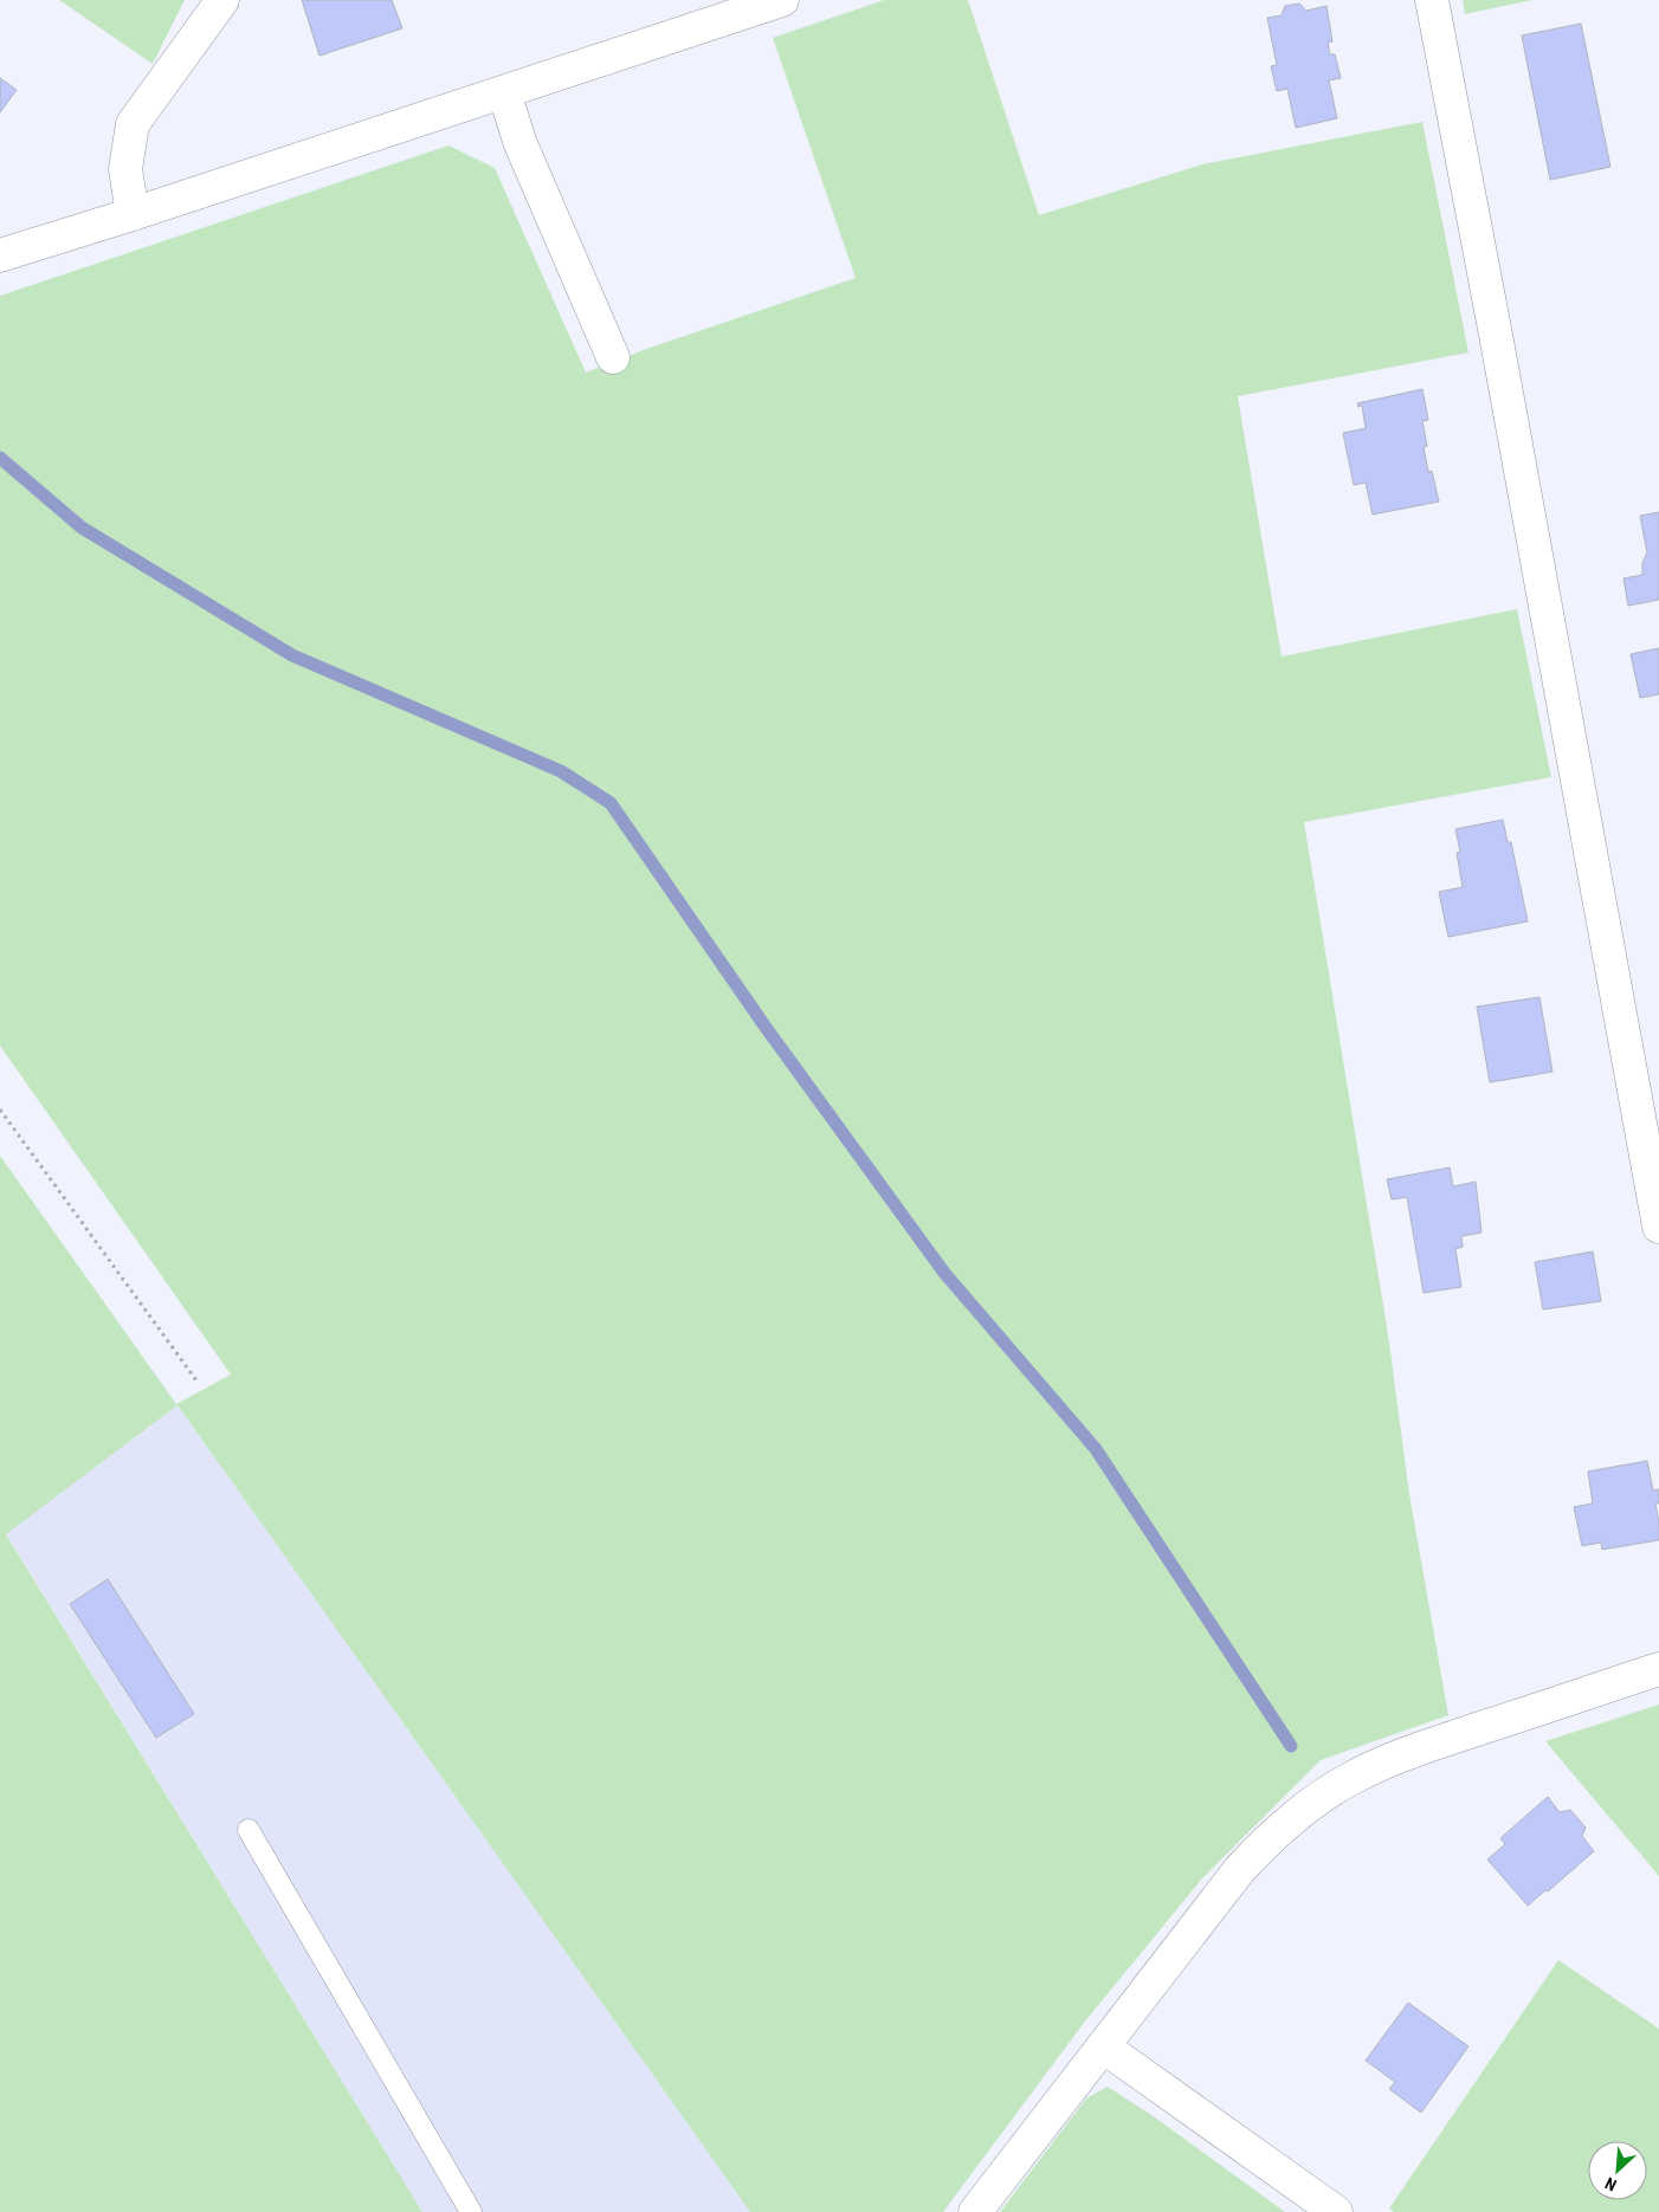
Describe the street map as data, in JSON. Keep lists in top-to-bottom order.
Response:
{
  "north": "bottom left"
}
